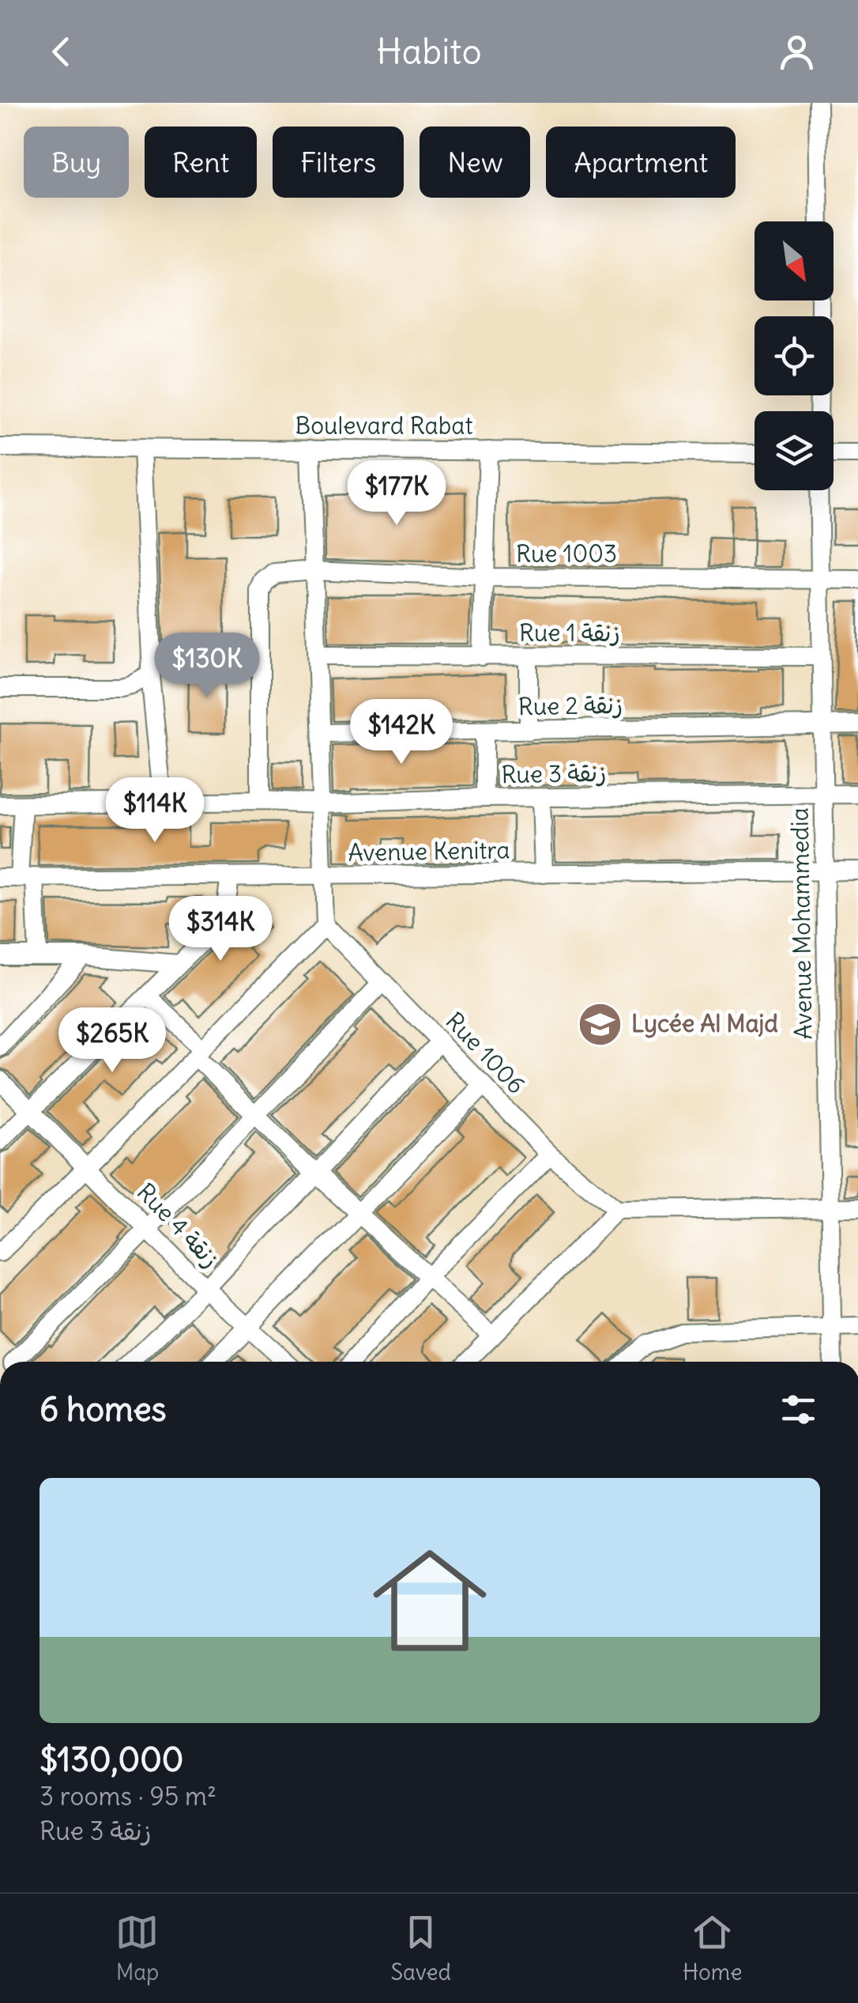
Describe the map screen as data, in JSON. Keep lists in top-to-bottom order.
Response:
{
  "streets": {
    "street": [
      "Boulevard Rabat",
      "Rue 1003",
      "Rue 1 زنقة",
      "Rue 2 زنقة",
      "Rue 3 زنقة",
      "Avenue Kenitra",
      "Avenue Mohammedia",
      "Rue 1006",
      "Rue 4 زنقة"
    ]
  },
  "crossings": [
    ["Rue 1003", "Rue 3 زنقة"],
    ["Rue 1003", "Avenue Mohammedia"],
    ["Rue 1 زنقة", "Avenue Mohammedia"],
    ["Rue 2 زنقة", "Avenue Mohammedia"],
    ["Rue 3 زنقة", "Avenue Mohammedia"],
    ["Avenue Kenitra", "Avenue Mohammedia"]
  ],
  "places": {
    "school or university": ["Lycée Al Majd"]
  },
  "north": "bottom right",
  "page": {
    "header": "Habito",
    "chip": [
      "Buy",
      "Rent",
      "Filters",
      "New",
      "Apartment"
    ],
    "price": [
      "$177K",
      "$130K",
      "$142K",
      "$114K",
      "$314K",
      "$265K"
    ],
    "heading": "6 homes",
    "list": [
      {
        "name": "$130,000",
        "note": "3 rooms · 95 m² · Rue 3 زنقة"
      }
    ],
    "tabs": ["Map", "Saved", "Home"]
  }
}
